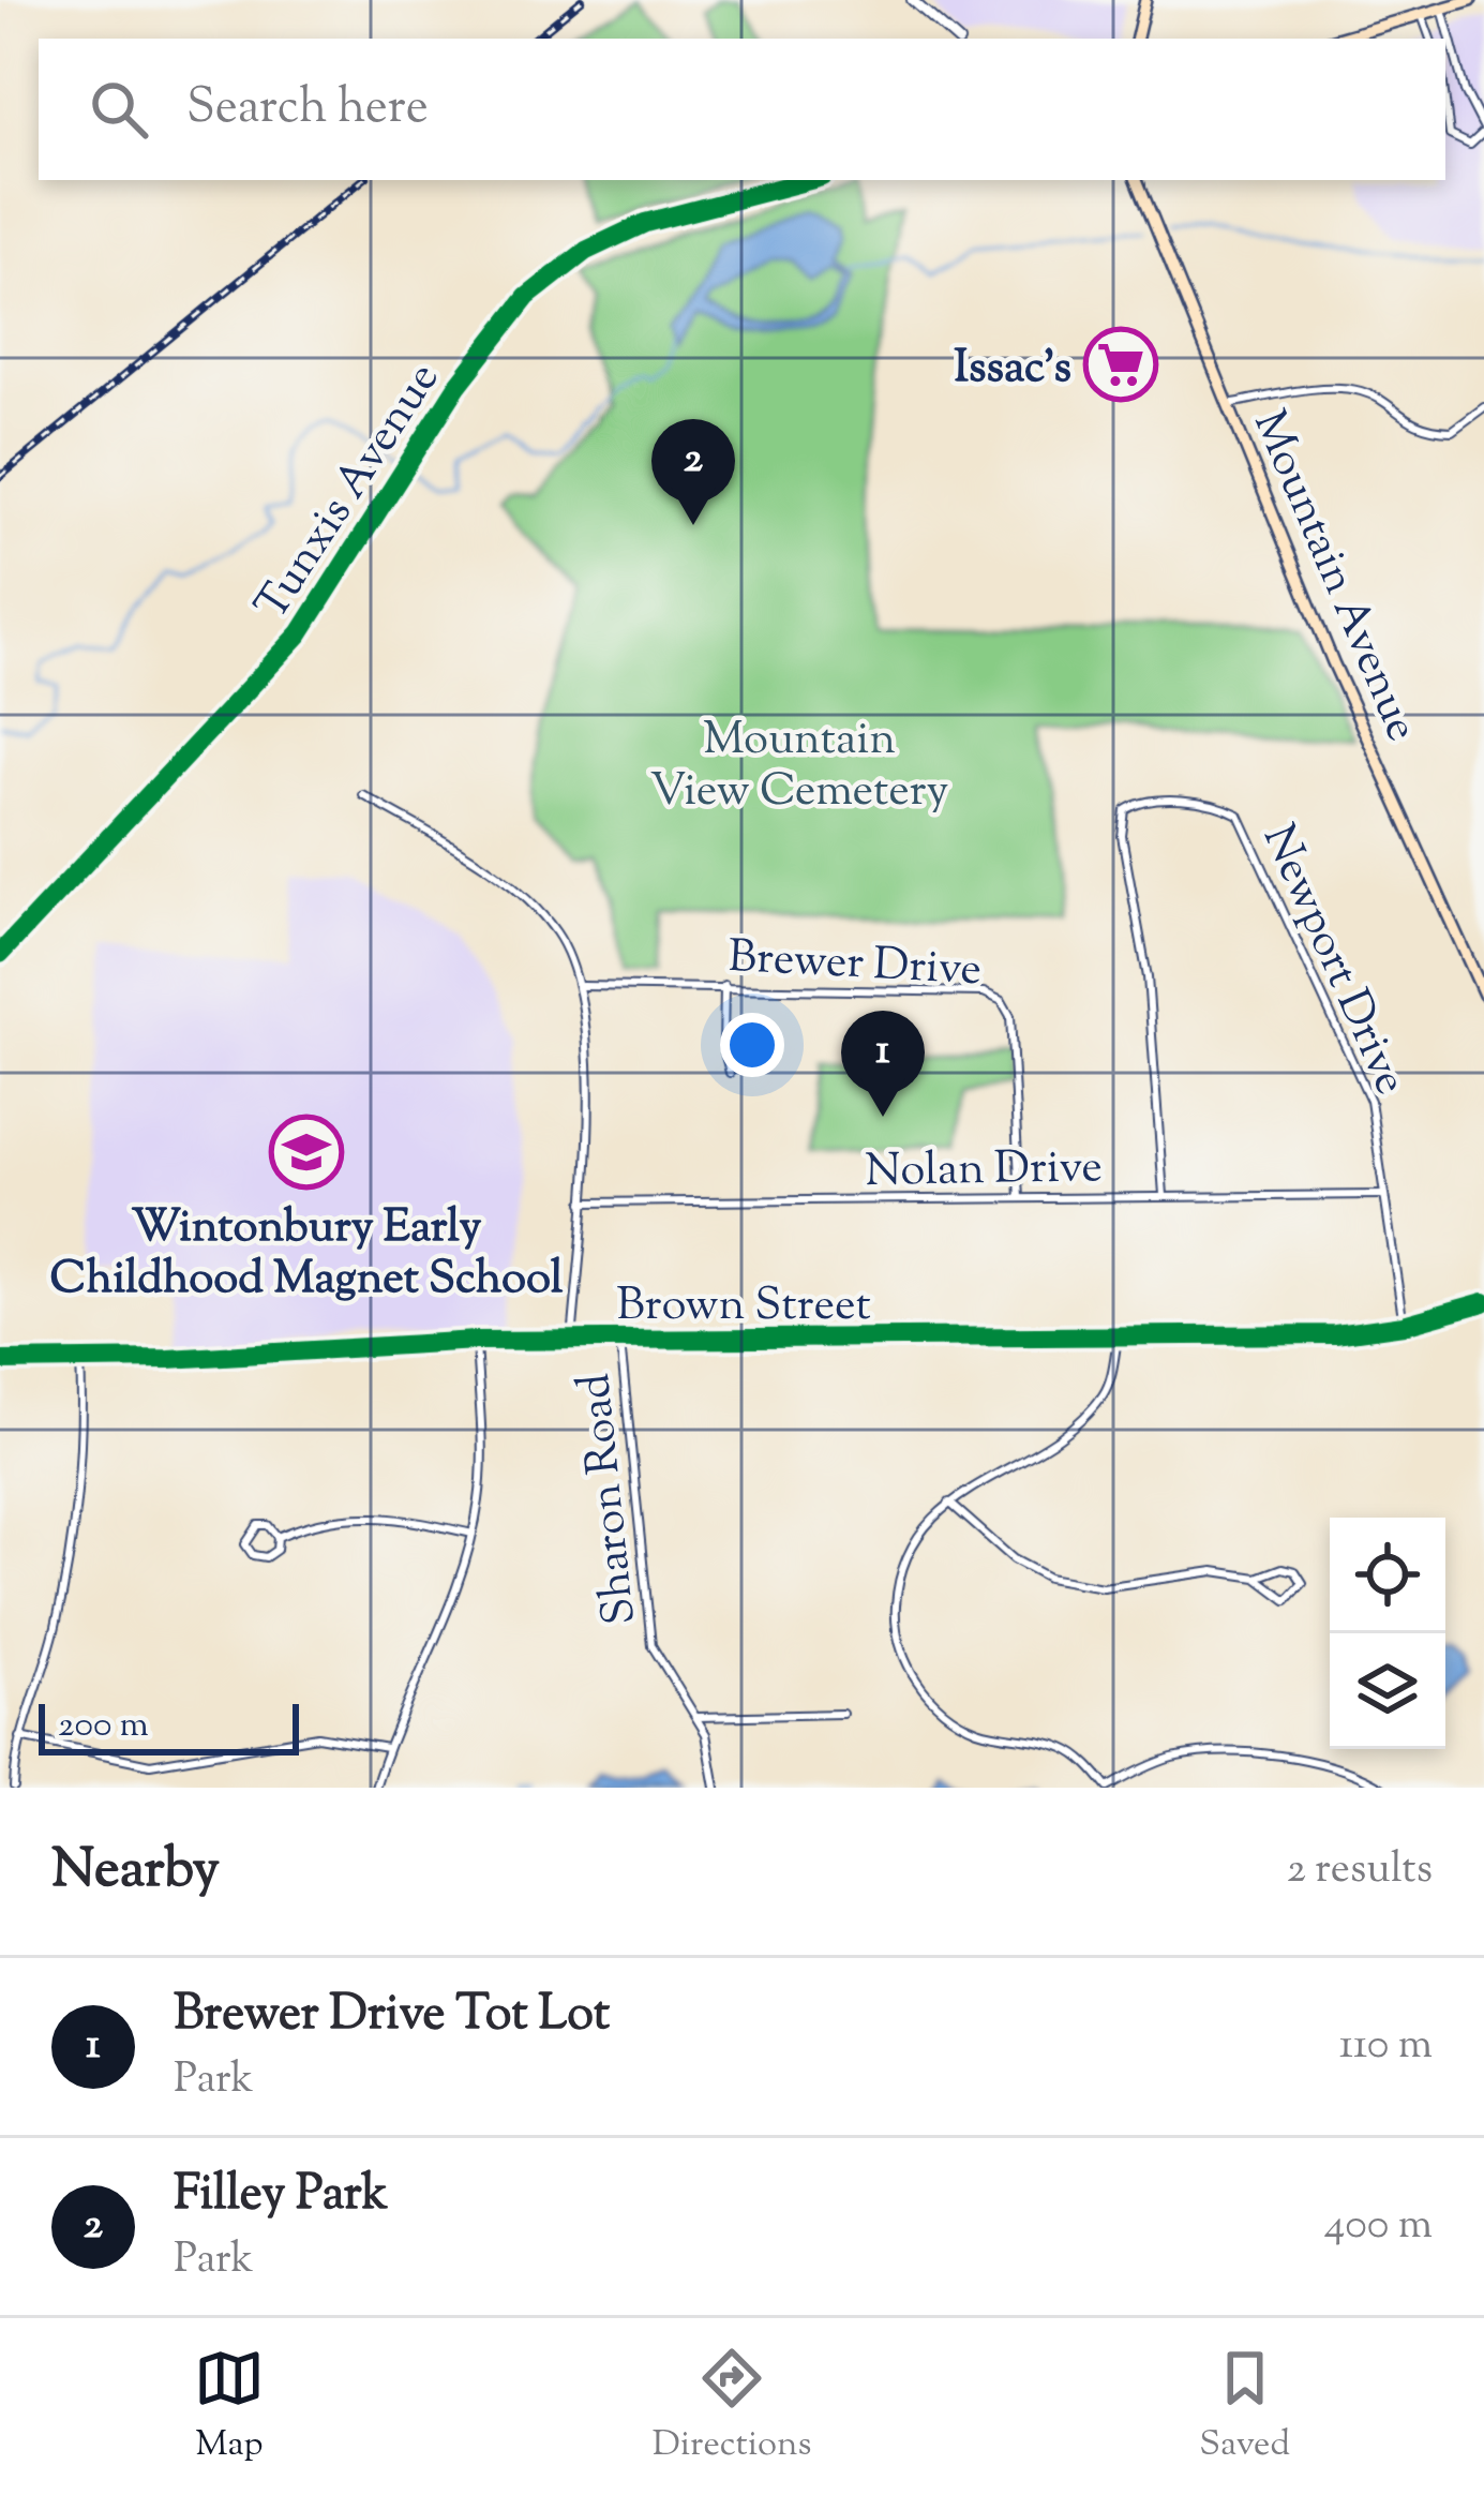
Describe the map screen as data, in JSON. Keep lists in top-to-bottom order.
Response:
{
  "streets": {
    "main road": ["Tunxis Avenue", "Mountain Avenue"],
    "street": [
      "Newport Drive",
      "Brewer Drive",
      "Nolan Drive",
      "Brown Street",
      "Sharon Road"
    ]
  },
  "crossings": [
    ["Newport Drive", "Nolan Drive"],
    ["Newport Drive", "Brown Street"],
    ["Brewer Drive", "Nolan Drive"],
    ["Brown Street", "Sharon Road"]
  ],
  "parks": ["Mountain View Cemetery"],
  "places": {
    "supermarket": ["Issac's"],
    "school or university": ["Wintonbury Early Childhood Magnet School"]
  },
  "scale_bar": "200 m",
  "page": {
    "search": "Search here",
    "pins": ["2", "1"],
    "scale": "200 m",
    "heading": ["Nearby", "2 results"],
    "list": [
      {
        "mark": "1",
        "name": "Brewer Drive Tot Lot",
        "note": "Park",
        "value": "110 m"
      },
      {
        "mark": "2",
        "name": "Filley Park",
        "note": "Park",
        "value": "400 m"
      }
    ],
    "nav": ["Map", "Directions", "Saved"]
  }
}
